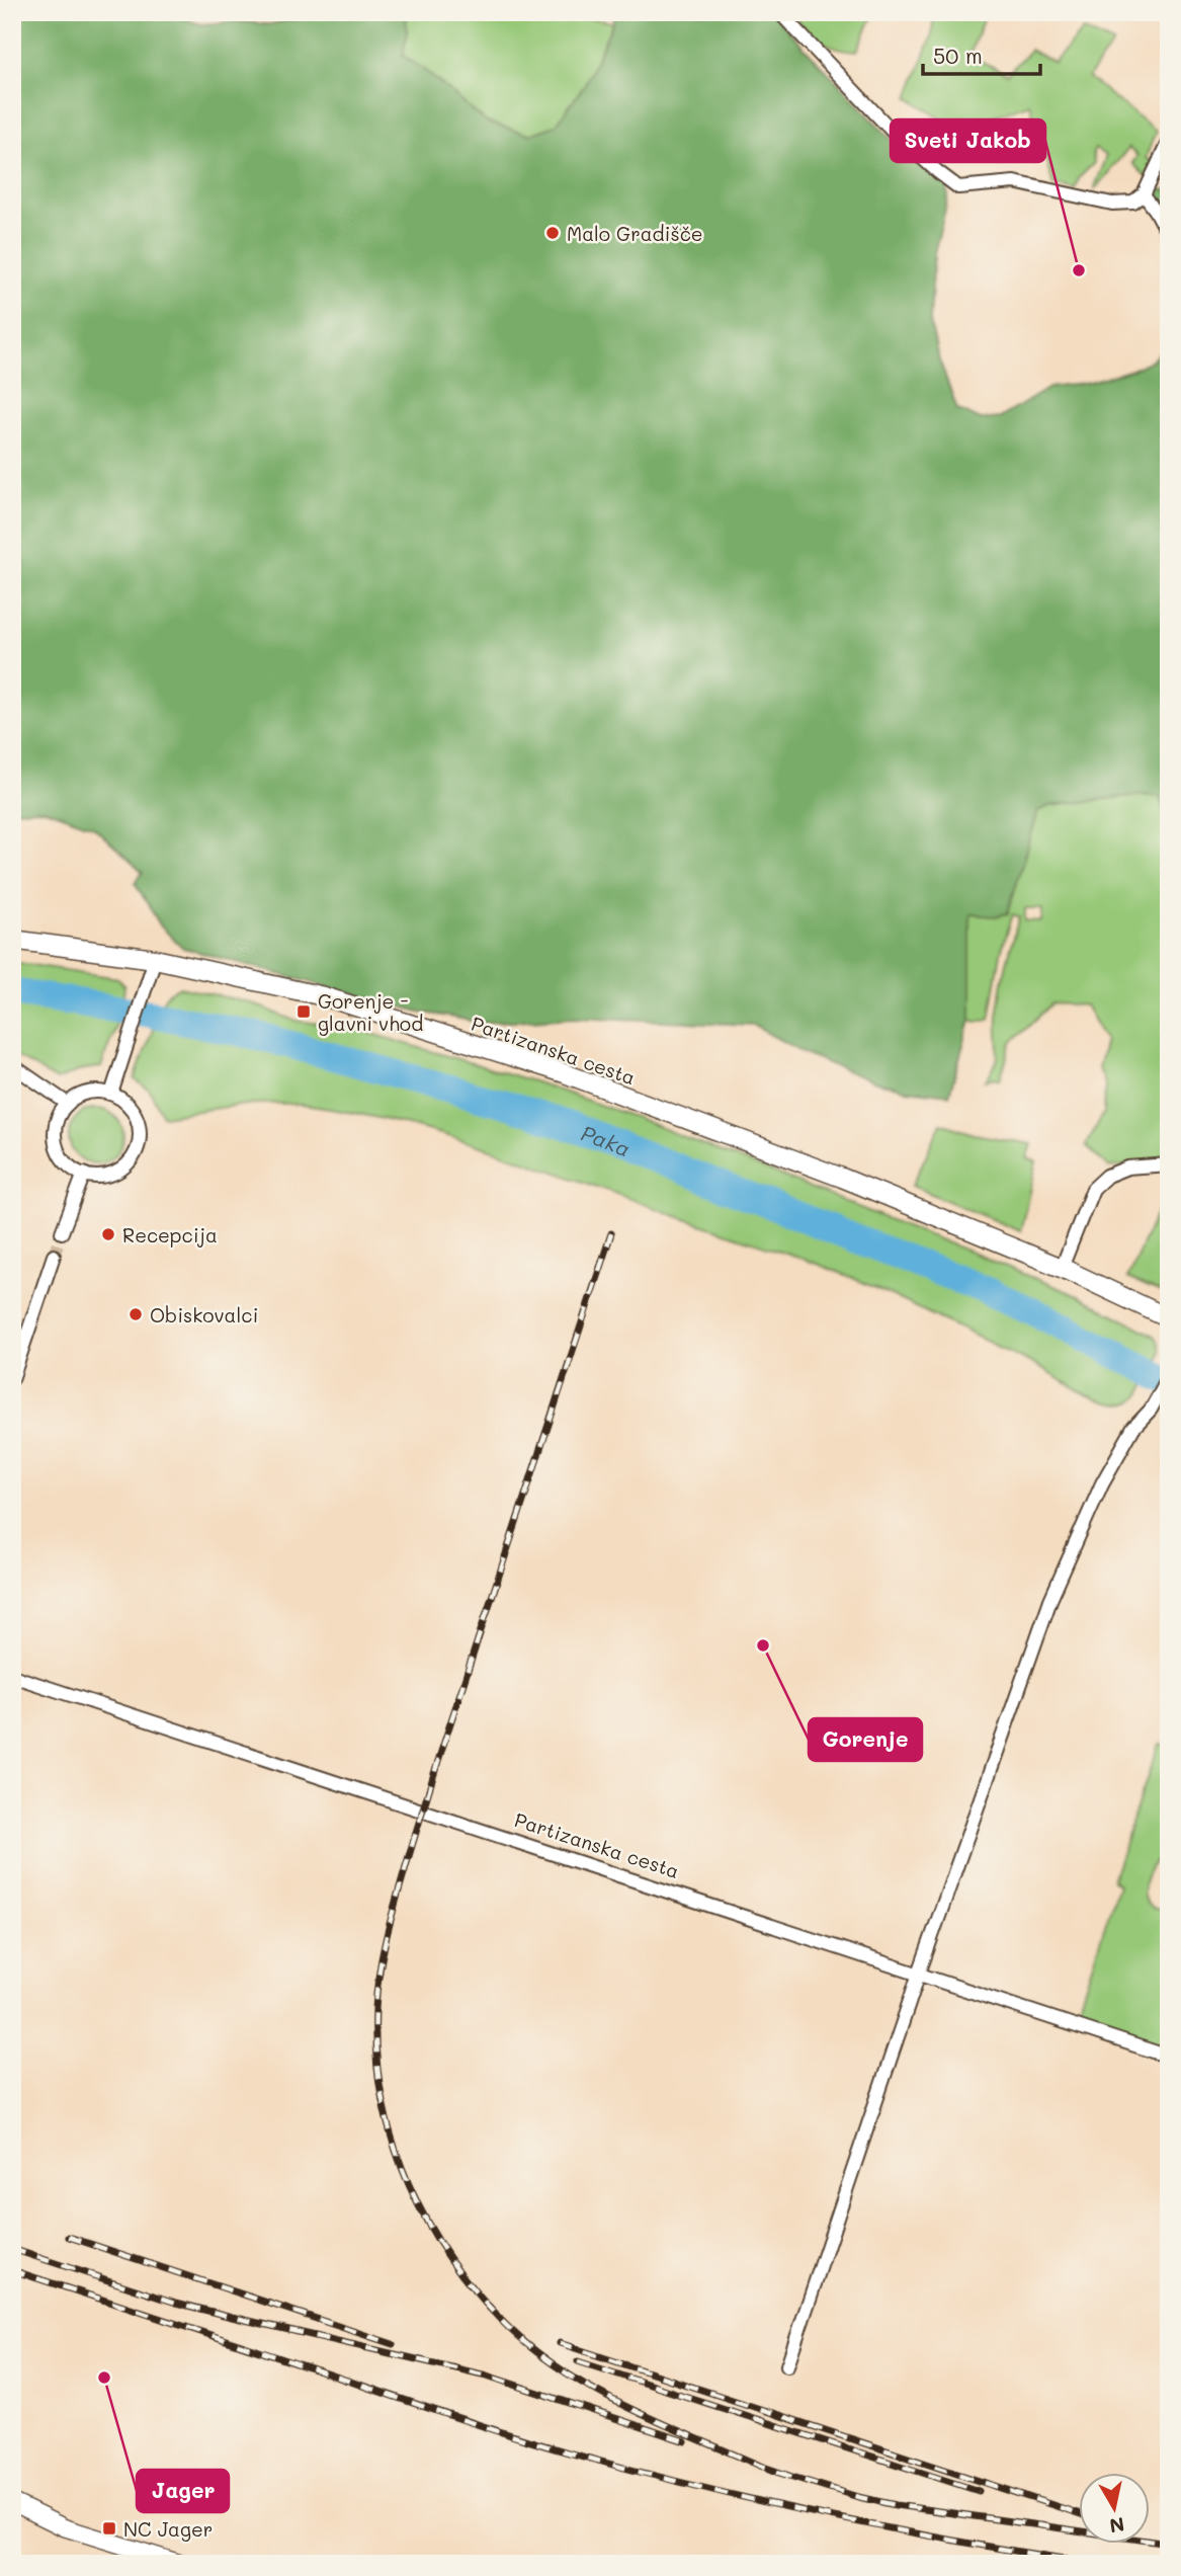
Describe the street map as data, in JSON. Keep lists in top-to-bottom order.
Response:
{
  "streets": {
    "main road": ["Partizanska cesta"]
  },
  "water": ["Paka"],
  "places": {
    "other": [
      "Malo Gradišče",
      "Sveti Jakob",
      "Recepcija",
      "Obiskovalci",
      "Gorenje",
      "Jager"
    ],
    "transit": ["Gorenje - glavni vhod", "NC Jager"]
  },
  "scale_bar": "50 m",
  "north": "bottom"
}
